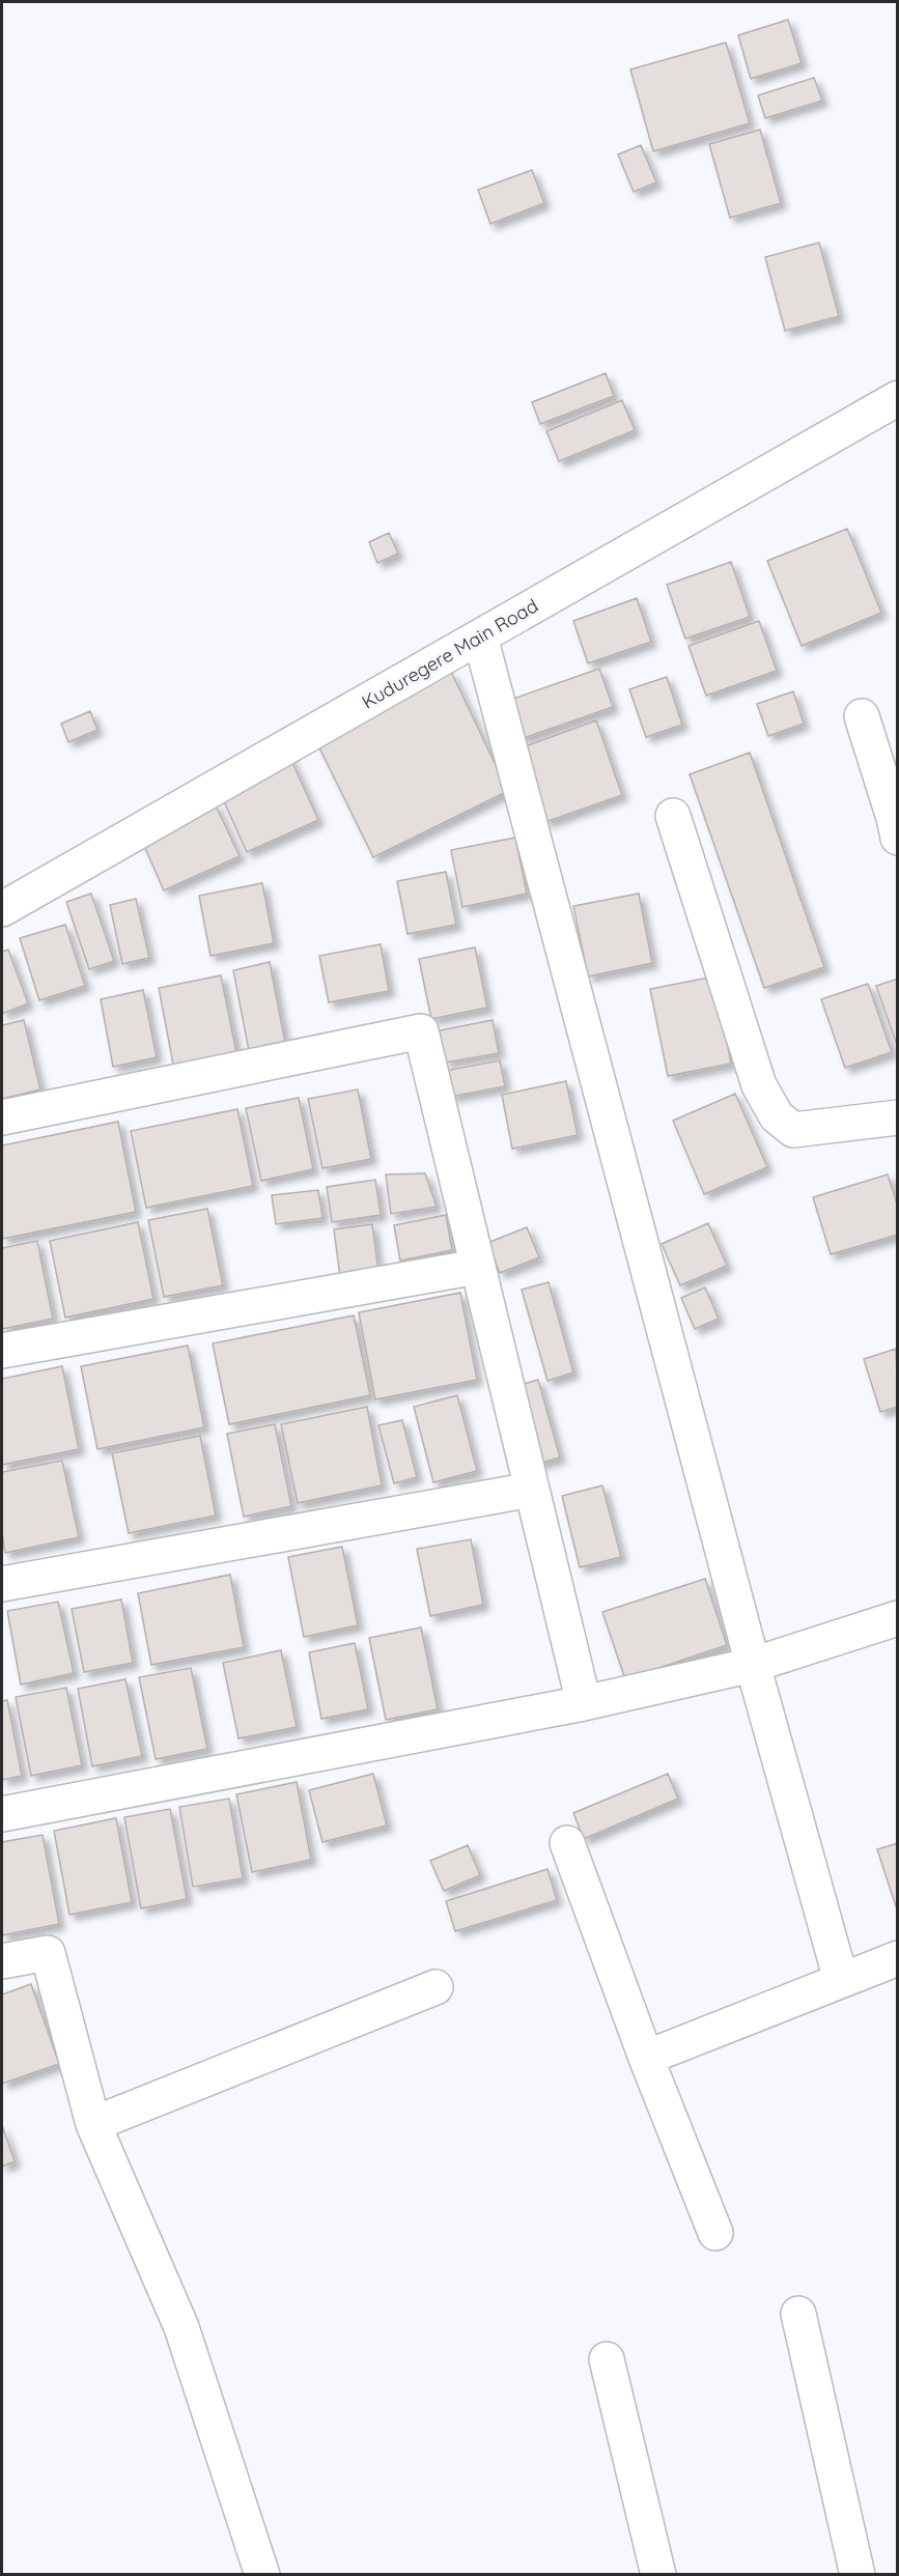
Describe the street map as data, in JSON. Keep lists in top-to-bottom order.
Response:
{
  "streets": {
    "street": ["Kuduregere Main Road"]
  }
}
